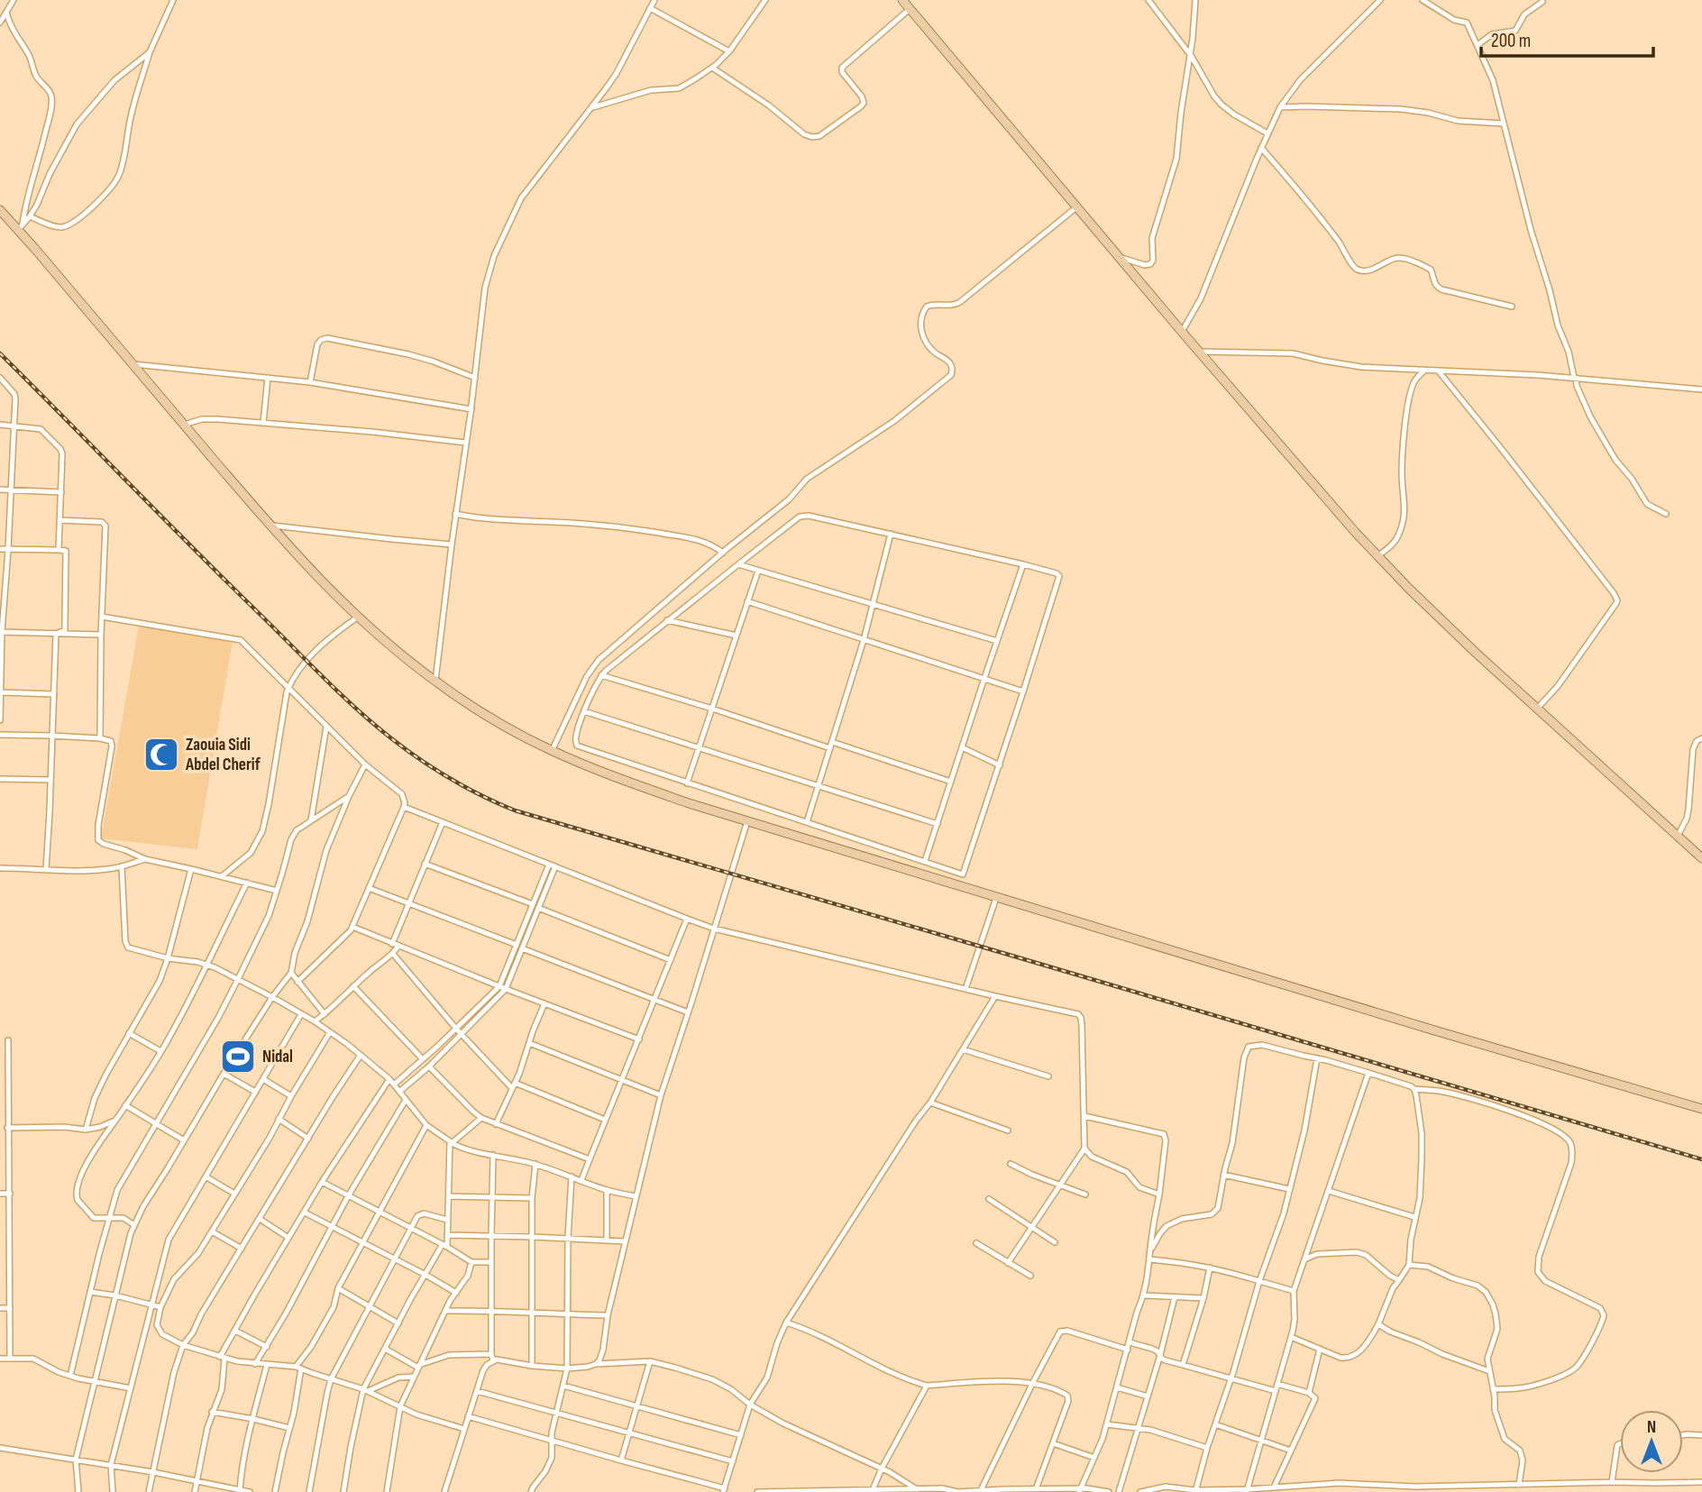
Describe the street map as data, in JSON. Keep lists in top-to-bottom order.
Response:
{
  "places": {
    "mosque": ["Zaouia Sidi Abdel Cherif"],
    "sports": ["Nidal"]
  },
  "scale_bar": "200 m",
  "north": "top"
}
